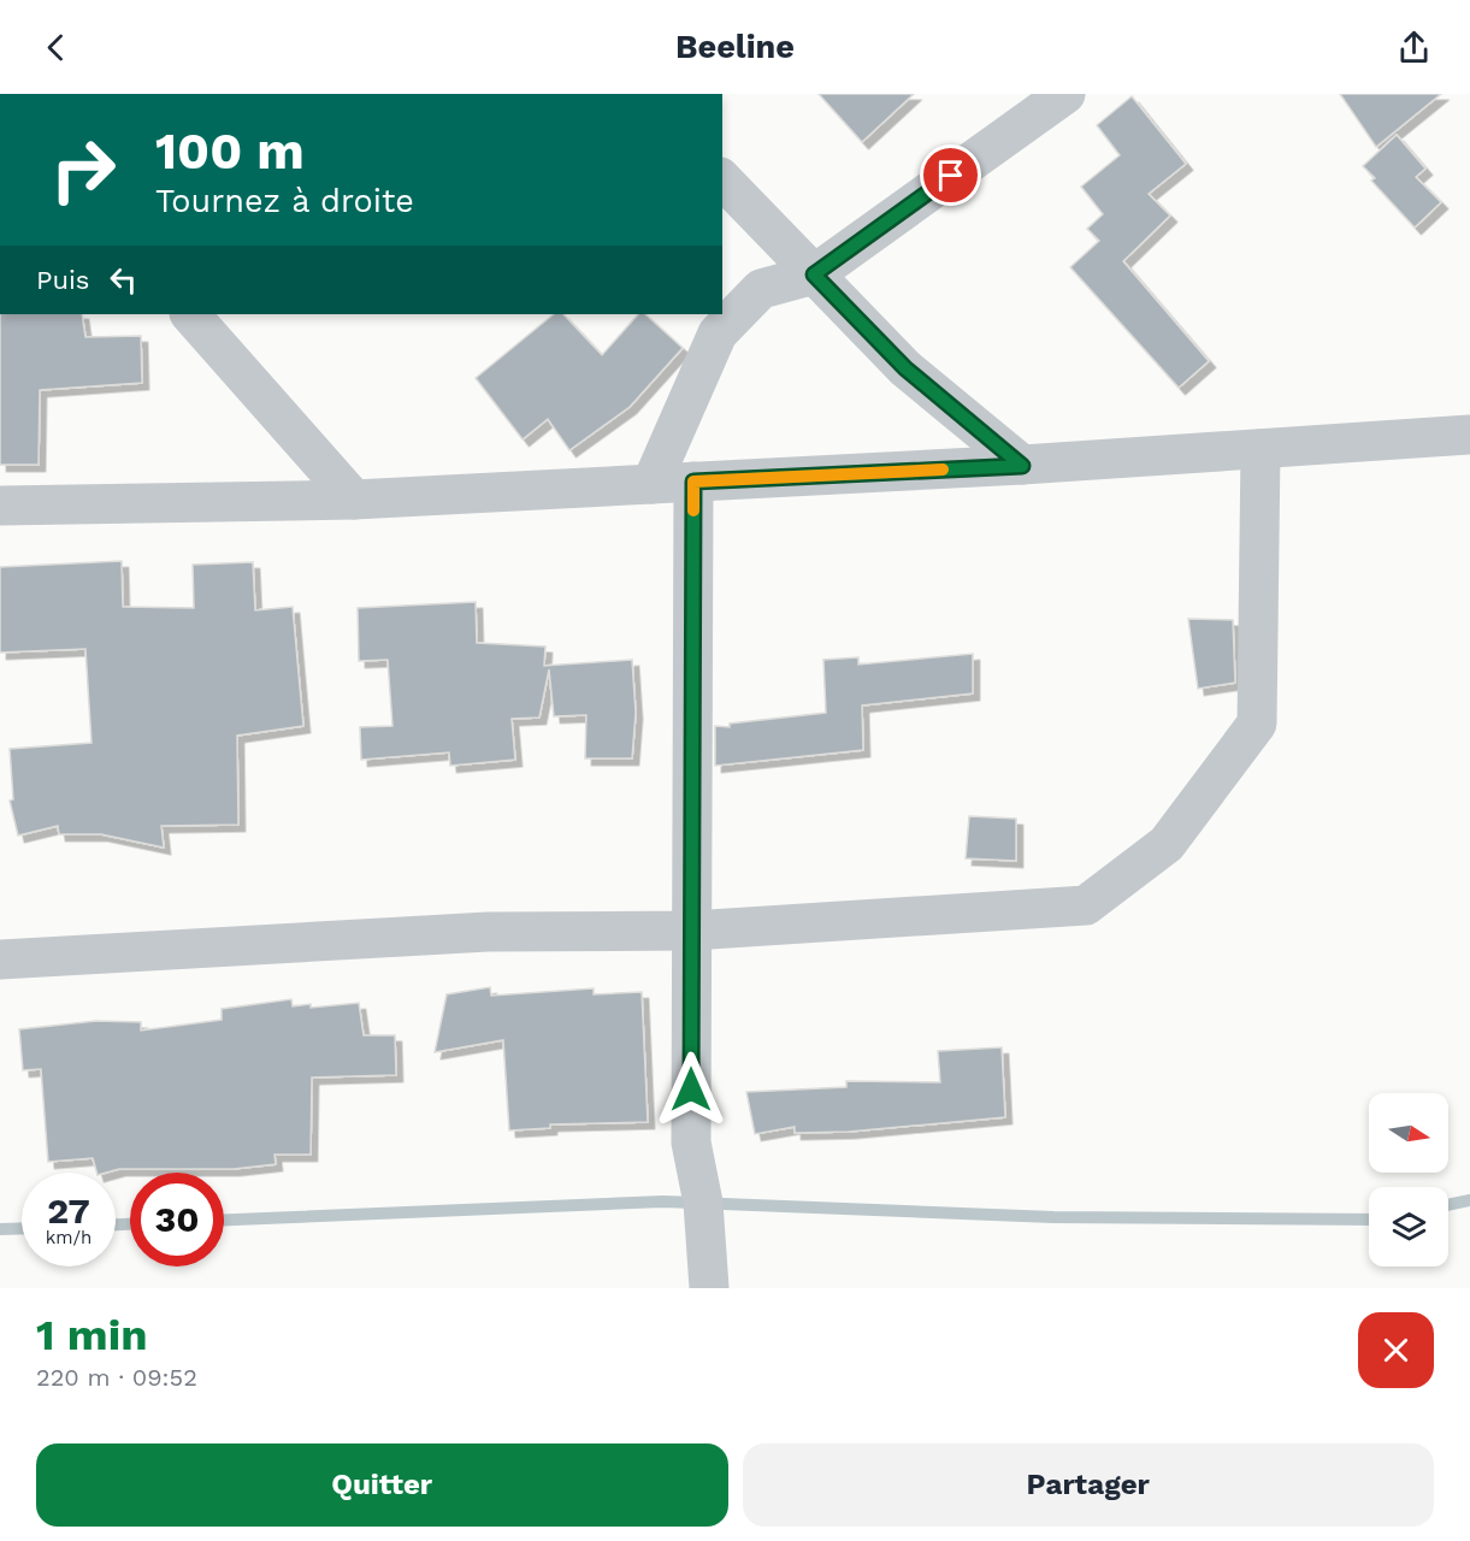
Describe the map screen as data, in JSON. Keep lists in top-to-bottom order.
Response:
{
  "north": "right",
  "page": {
    "header": "Beeline",
    "turn": ["100 m", "Tournez à droite"],
    "then": "Puis",
    "speed": "27 km/h",
    "limit": "30",
    "heading": ["1 min", "220 m · 09:52"],
    "buttons": ["Quitter", "Partager"]
  }
}
